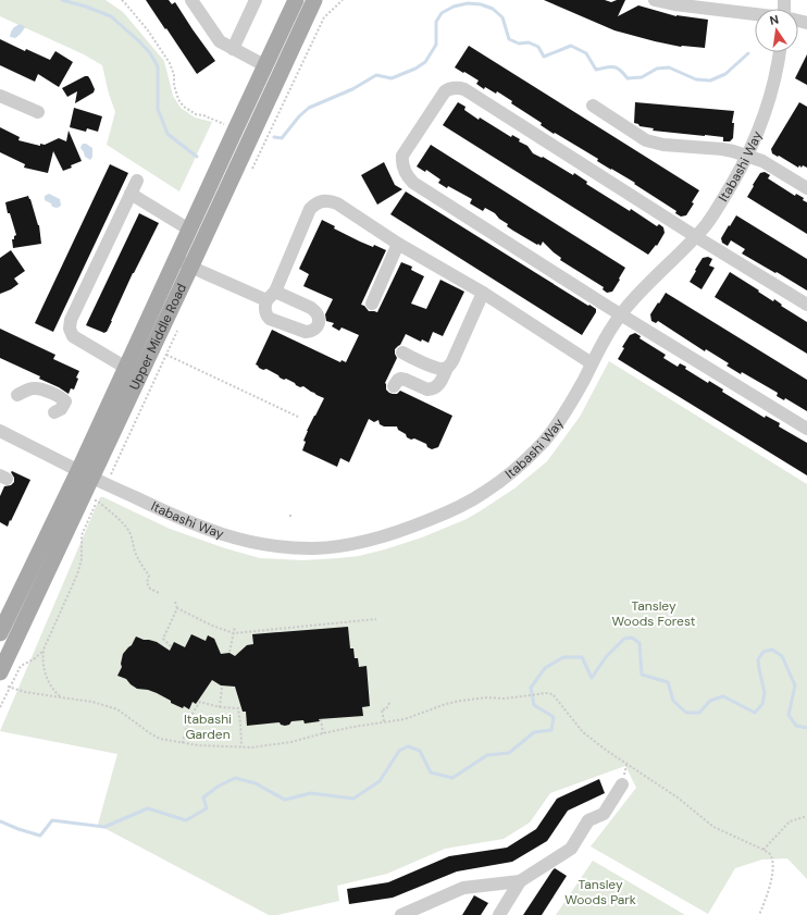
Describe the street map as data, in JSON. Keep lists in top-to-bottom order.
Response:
{
  "streets": {
    "main road": ["Upper Middle Road"],
    "street": ["Itabashi Way"]
  },
  "crossings": [
    ["Itabashi Way", "Upper Middle Road"]
  ],
  "parks": ["Tansley Woods Forest", "Itabashi Garden", "Tansley Woods Park"],
  "north": "top"
}
